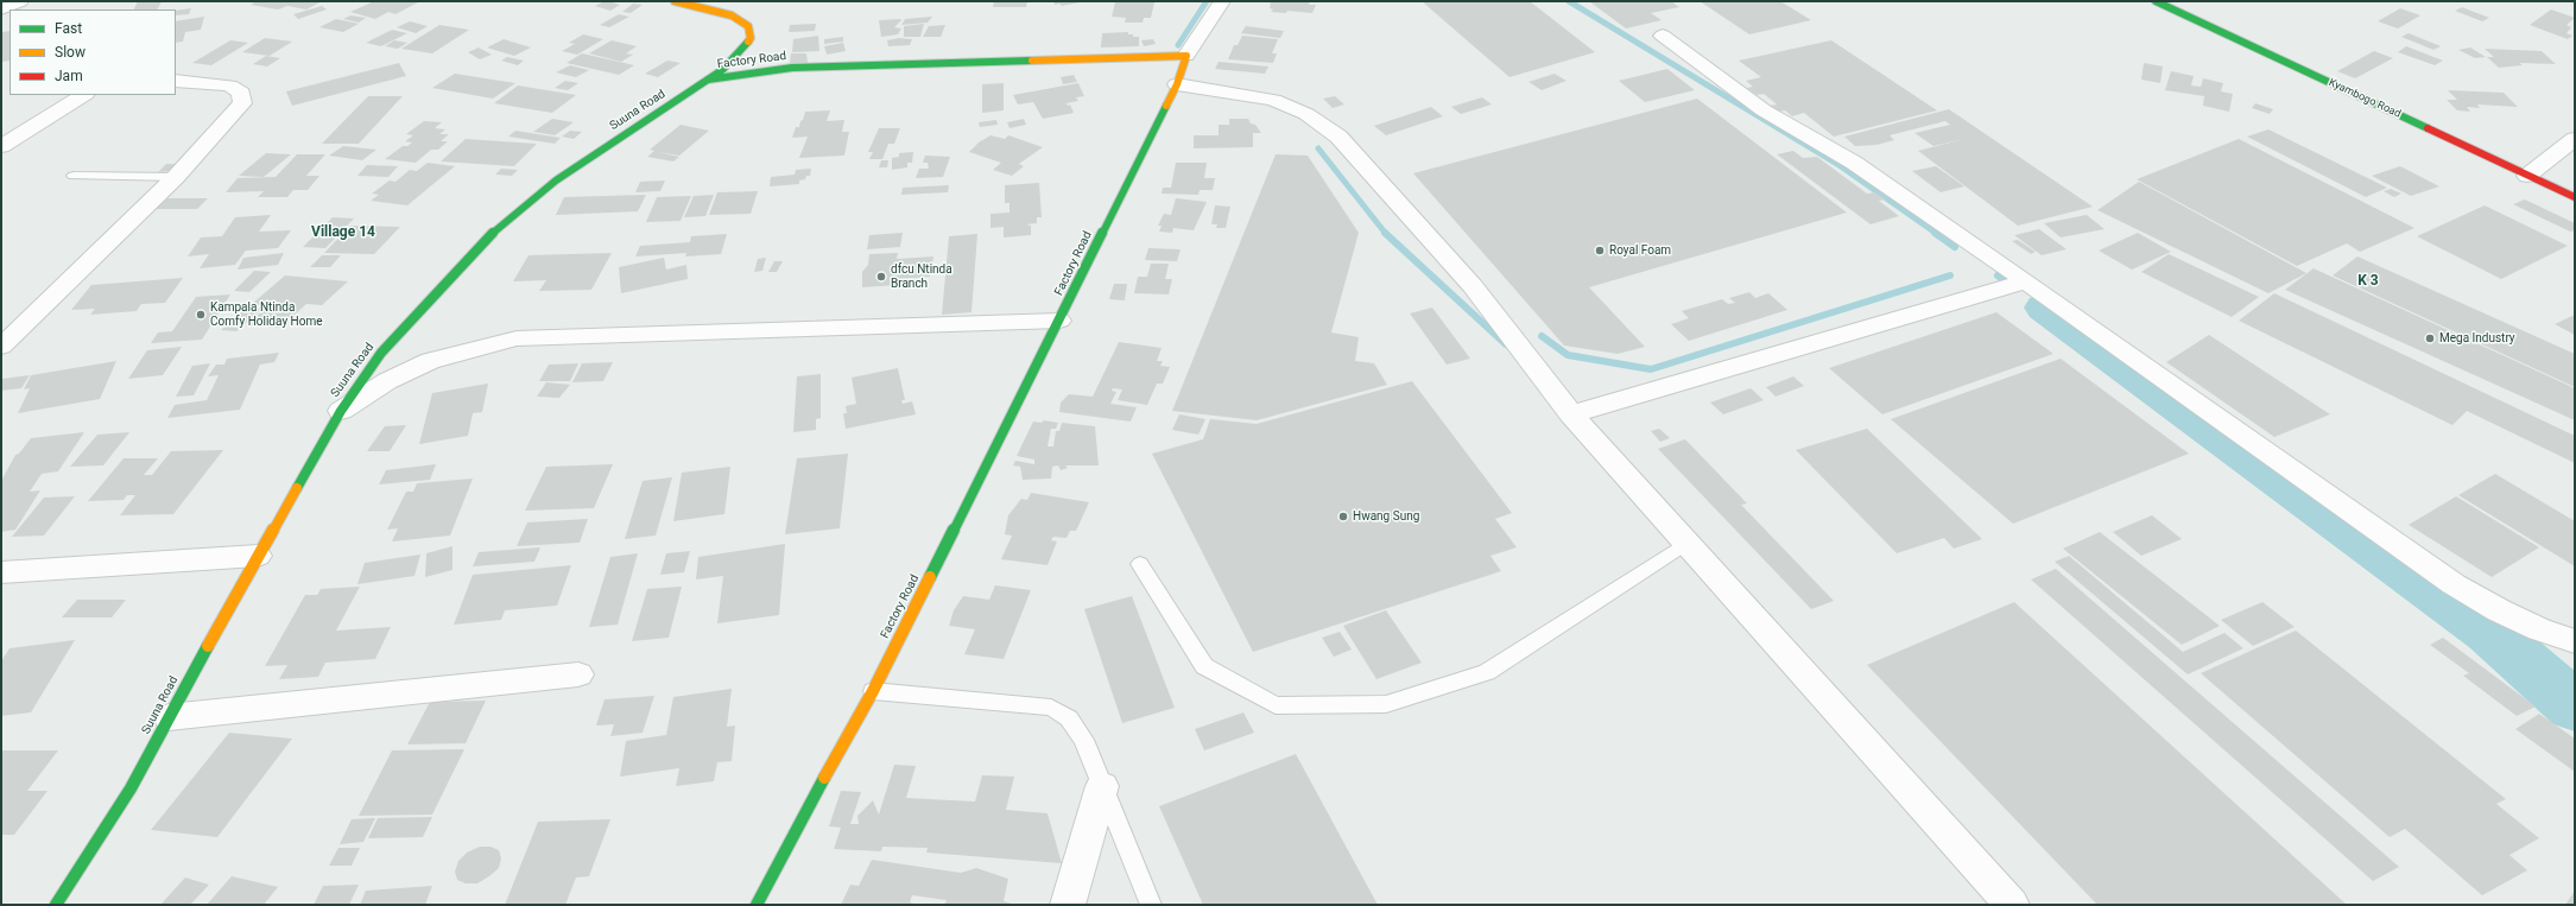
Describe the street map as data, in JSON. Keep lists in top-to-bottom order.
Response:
{
  "streets": {
    "street": ["Factory Road", "Kyambogo Road", "Suuna Road"]
  },
  "crossings": [
    ["Factory Road", "Suuna Road"]
  ],
  "districts": ["Village 14", "K 3"],
  "places": [
    "Royal Foam",
    "dfcu Ntinda Branch",
    "Kampala Ntinda Comfy Holiday Home",
    "Mega Industry",
    "Hwang Sung"
  ],
  "legend": ["Fast", "Slow", "Jam"]
}
